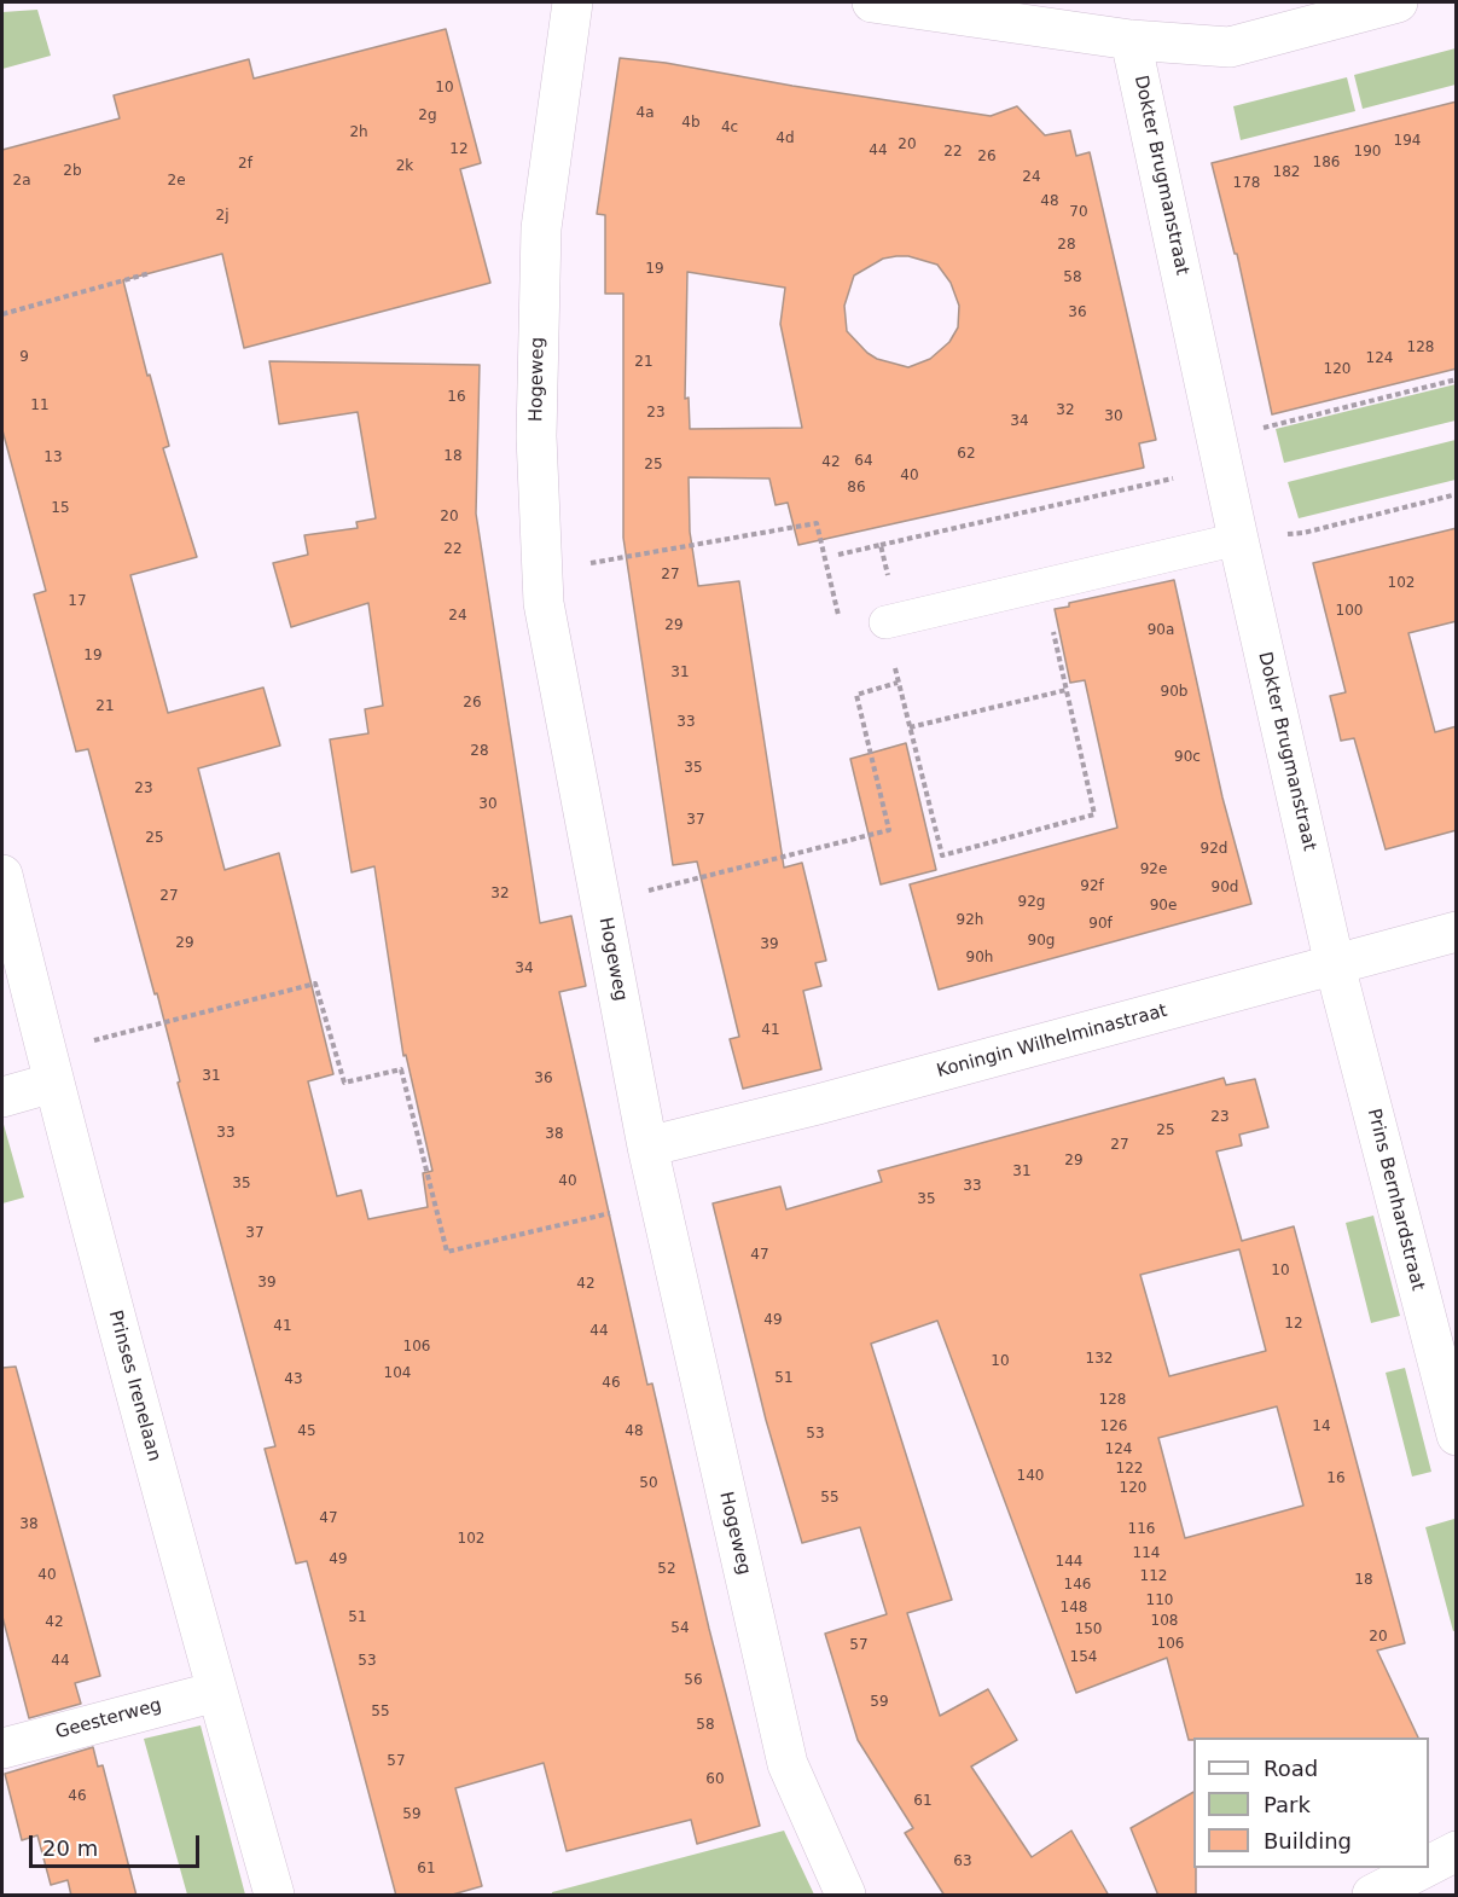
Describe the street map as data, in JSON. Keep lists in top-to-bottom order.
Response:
{
  "streets": {
    "street": [
      "Dokter Brugmanstraat",
      "Hogeweg",
      "Koningin Wilhelminastraat",
      "Prins Bernhardstraat",
      "Prinses Irenelaan",
      "Geesterweg"
    ]
  },
  "crossings": [
    ["Dokter Brugmanstraat", "Koningin Wilhelminastraat"],
    ["Dokter Brugmanstraat", "Prins Bernhardstraat"],
    ["Hogeweg", "Koningin Wilhelminastraat"],
    ["Koningin Wilhelminastraat", "Prins Bernhardstraat"],
    ["Prinses Irenelaan", "Geesterweg"]
  ],
  "house_numbers": [
    "10",
    "4a",
    "2g",
    "4b",
    "4c",
    "2h",
    "4d",
    "194",
    "20",
    "12",
    "44",
    "22",
    "190",
    "26",
    "186",
    "2f",
    "2k",
    "2b",
    "182",
    "24",
    "2a",
    "2e",
    "178",
    "48",
    "70",
    "2j",
    "28",
    "19",
    "58",
    "36",
    "128",
    "9",
    "124",
    "21",
    "120",
    "16",
    "11",
    "32",
    "23",
    "30",
    "34",
    "62",
    "18",
    "13",
    "64",
    "42",
    "25",
    "40",
    "86",
    "15",
    "20",
    "22",
    "27",
    "102",
    "17",
    "100",
    "24",
    "29",
    "90a",
    "19",
    "31",
    "90b",
    "26",
    "21",
    "33",
    "28",
    "90c",
    "35",
    "23",
    "30",
    "37",
    "25",
    "92d",
    "92e",
    "92f",
    "90d",
    "32",
    "27",
    "92g",
    "90e",
    "92h",
    "90f",
    "90g",
    "29",
    "39",
    "90h",
    "34",
    "41",
    "31",
    "36",
    "23",
    "25",
    "33",
    "38",
    "27",
    "29",
    "31",
    "40",
    "35",
    "33",
    "35",
    "37",
    "47",
    "10",
    "39",
    "42",
    "49",
    "12",
    "41",
    "44",
    "106",
    "132",
    "10",
    "104",
    "51",
    "43",
    "46",
    "128",
    "126",
    "14",
    "45",
    "48",
    "53",
    "124",
    "122",
    "140",
    "16",
    "50",
    "120",
    "55",
    "47",
    "38",
    "116",
    "102",
    "114",
    "49",
    "144",
    "52",
    "40",
    "112",
    "18",
    "146",
    "110",
    "148",
    "51",
    "108",
    "42",
    "54",
    "150",
    "20",
    "106",
    "57",
    "154",
    "44",
    "53",
    "56",
    "59",
    "55",
    "58",
    "57",
    "60",
    "46",
    "61",
    "59",
    "63",
    "61"
  ],
  "legend": ["Road", "Park", "Building"],
  "scale_bar": "20 m"
}
